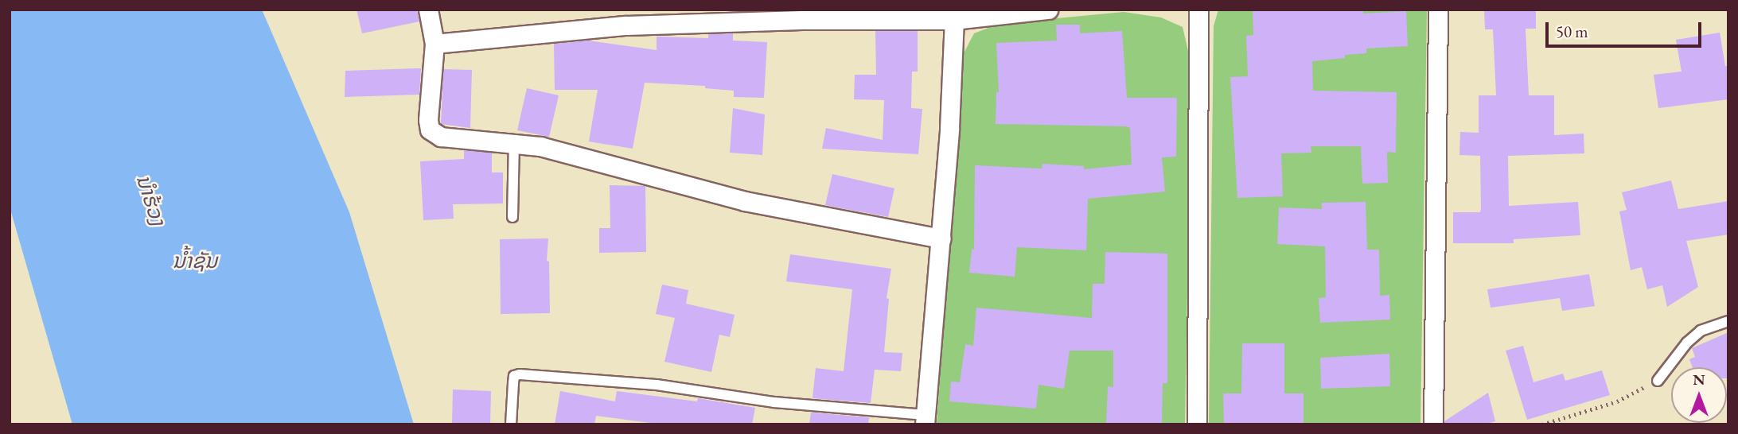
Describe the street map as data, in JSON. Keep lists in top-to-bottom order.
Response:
{
  "water": ["ນຳ້ຮວງ", "ນ້ຳຊັນ"],
  "scale_bar": "50 m",
  "north": "top"
}
